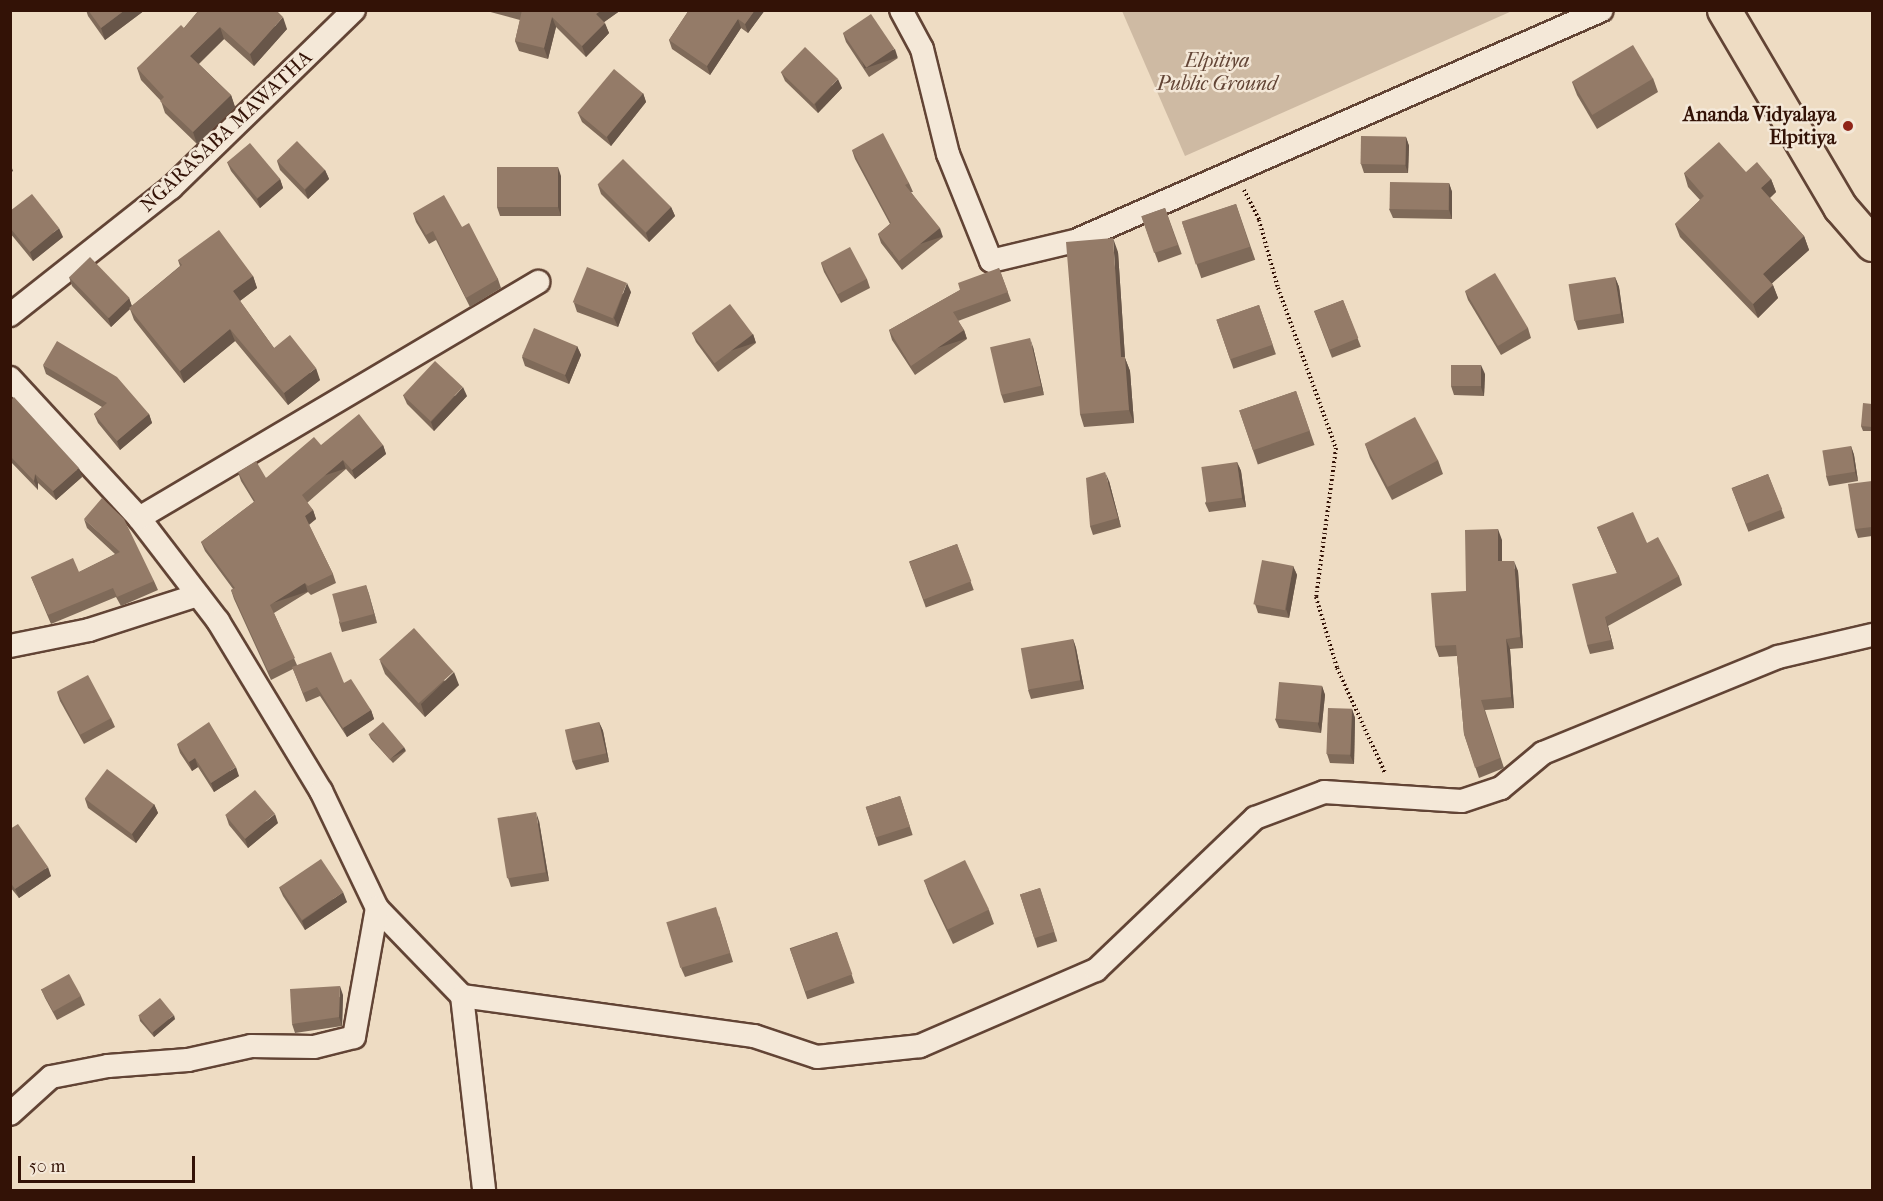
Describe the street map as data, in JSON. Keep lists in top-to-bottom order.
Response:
{
  "streets": {
    "street": ["NGARASABA MAWATHA"]
  },
  "parks": ["Elpitiya Public Ground"],
  "places": ["Ananda Vidyalaya Elpitiya"],
  "scale_bar": "50 m"
}
